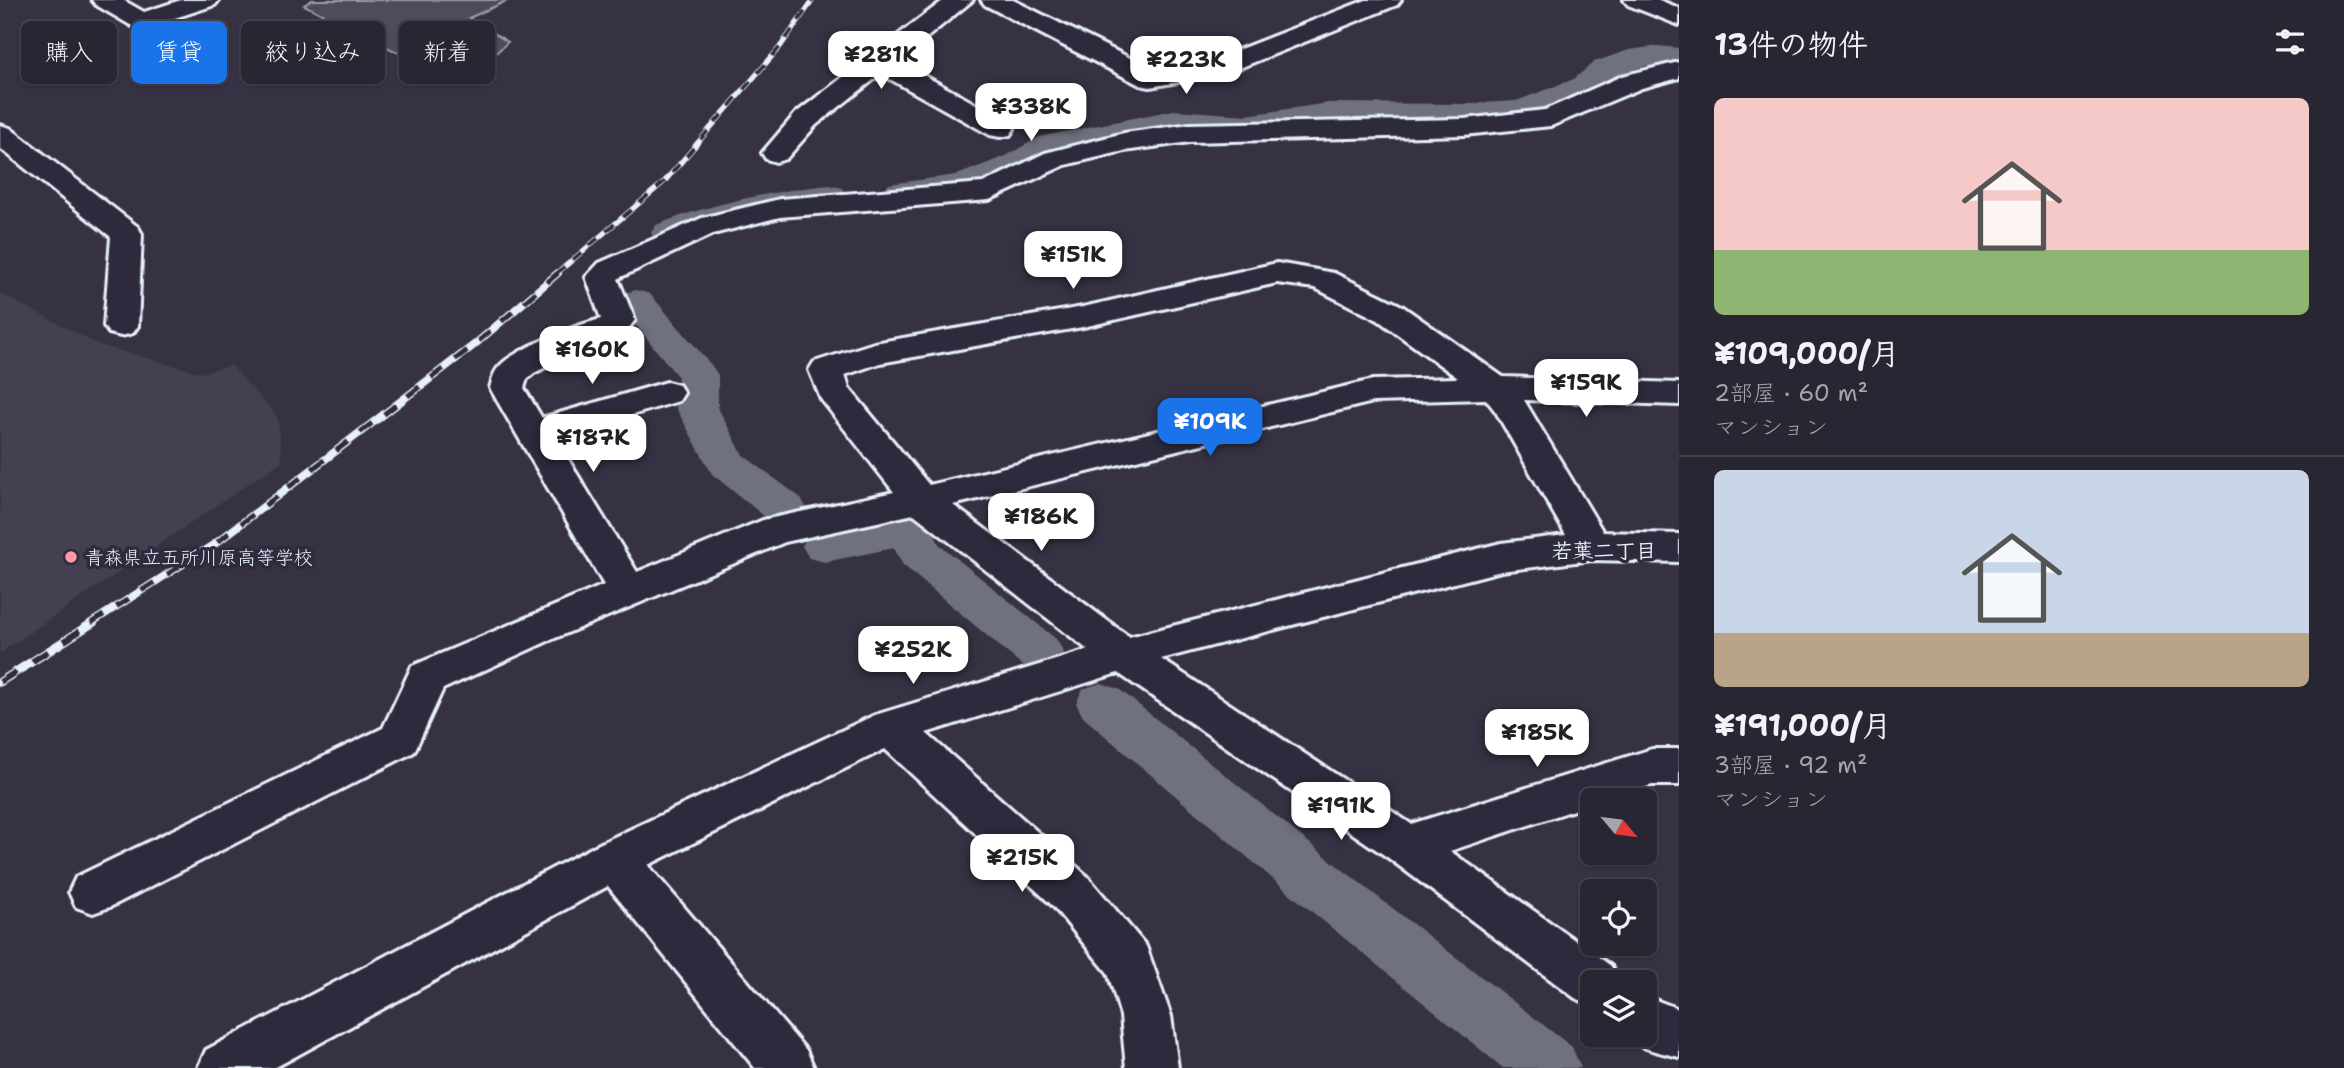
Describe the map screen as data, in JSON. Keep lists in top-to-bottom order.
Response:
{
  "districts": ["若葉二丁目"],
  "places": ["青森県立五所川原高等学校"],
  "north": "bottom right",
  "page": {
    "heading": "13件の物件",
    "chip": [
      "購入",
      "賃貸",
      "絞り込み",
      "新着"
    ],
    "price": [
      "¥281K",
      "¥223K",
      "¥338K",
      "¥151K",
      "¥160K",
      "¥159K",
      "¥109K",
      "¥187K",
      "¥186K",
      "¥252K",
      "¥185K",
      "¥191K",
      "¥215K"
    ],
    "list": [
      {
        "name": "¥109,000/月",
        "note": "2部屋 · 60 m² · マンション"
      },
      {
        "name": "¥191,000/月",
        "note": "3部屋 · 92 m² · マンション"
      }
    ]
  }
}
